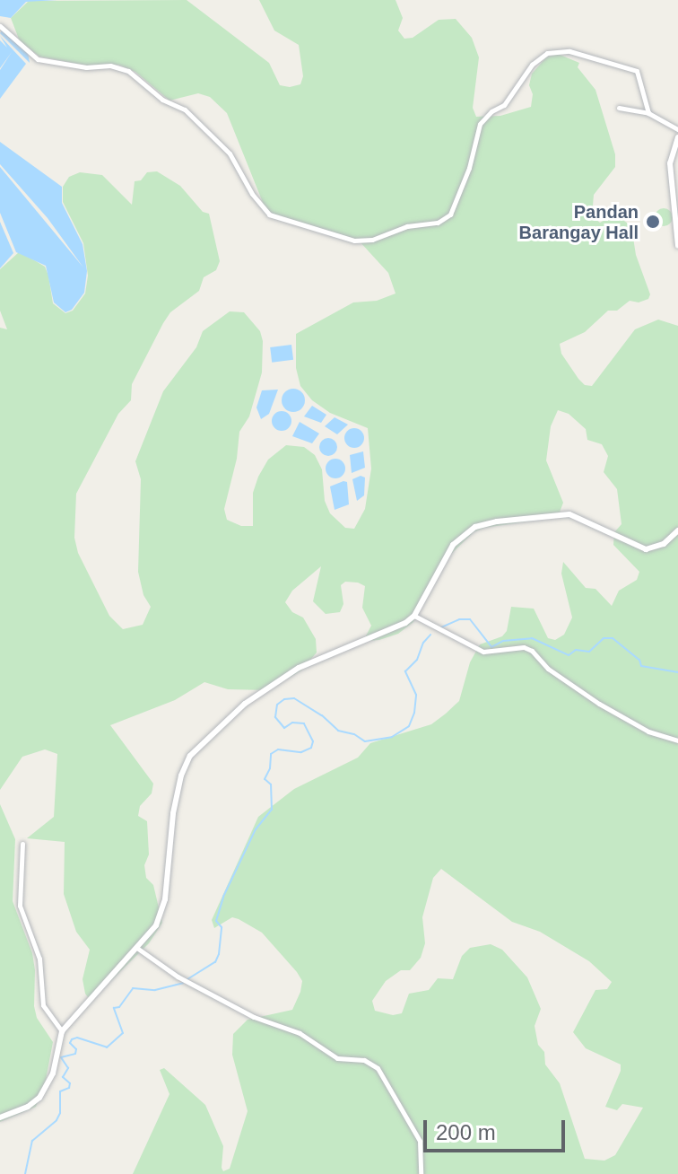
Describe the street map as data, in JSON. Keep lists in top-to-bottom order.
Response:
{
  "places": ["Pandan Barangay Hall"],
  "scale_bar": "200 m"
}
